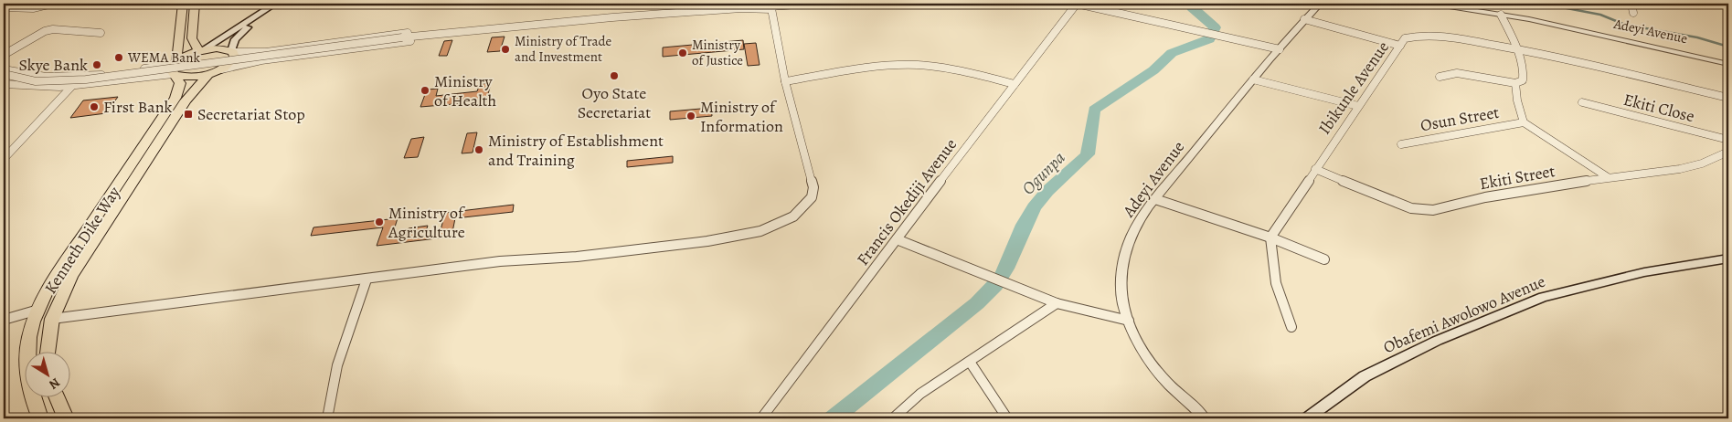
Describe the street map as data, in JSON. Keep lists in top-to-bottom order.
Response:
{
  "streets": {
    "highway": ["Kenneth Dike Way"],
    "main road": ["Obafemi Awolowo Avenue"],
    "street": [
      "Adeyi Avenue",
      "Ibikunle Avenue",
      "Ekiti Close",
      "Osun Street",
      "Ekiti Street",
      "Francis Okediji Avenue"
    ]
  },
  "crossings": [
    ["Ibikunle Avenue", "Ekiti Street"]
  ],
  "water": ["Ogunpa"],
  "places": {
    "other": [
      "Ministry of Trade and Investment",
      "Ministry of Justice",
      "WEMA Bank",
      "Skye Bank",
      "Oyo State Secretariat",
      "Ministry of Health",
      "First Bank",
      "Ministry of Information",
      "Ministry of Establishment and Training",
      "Ministry of Agriculture"
    ],
    "transit": ["Secretariat Stop"]
  },
  "north": "bottom right"
}
